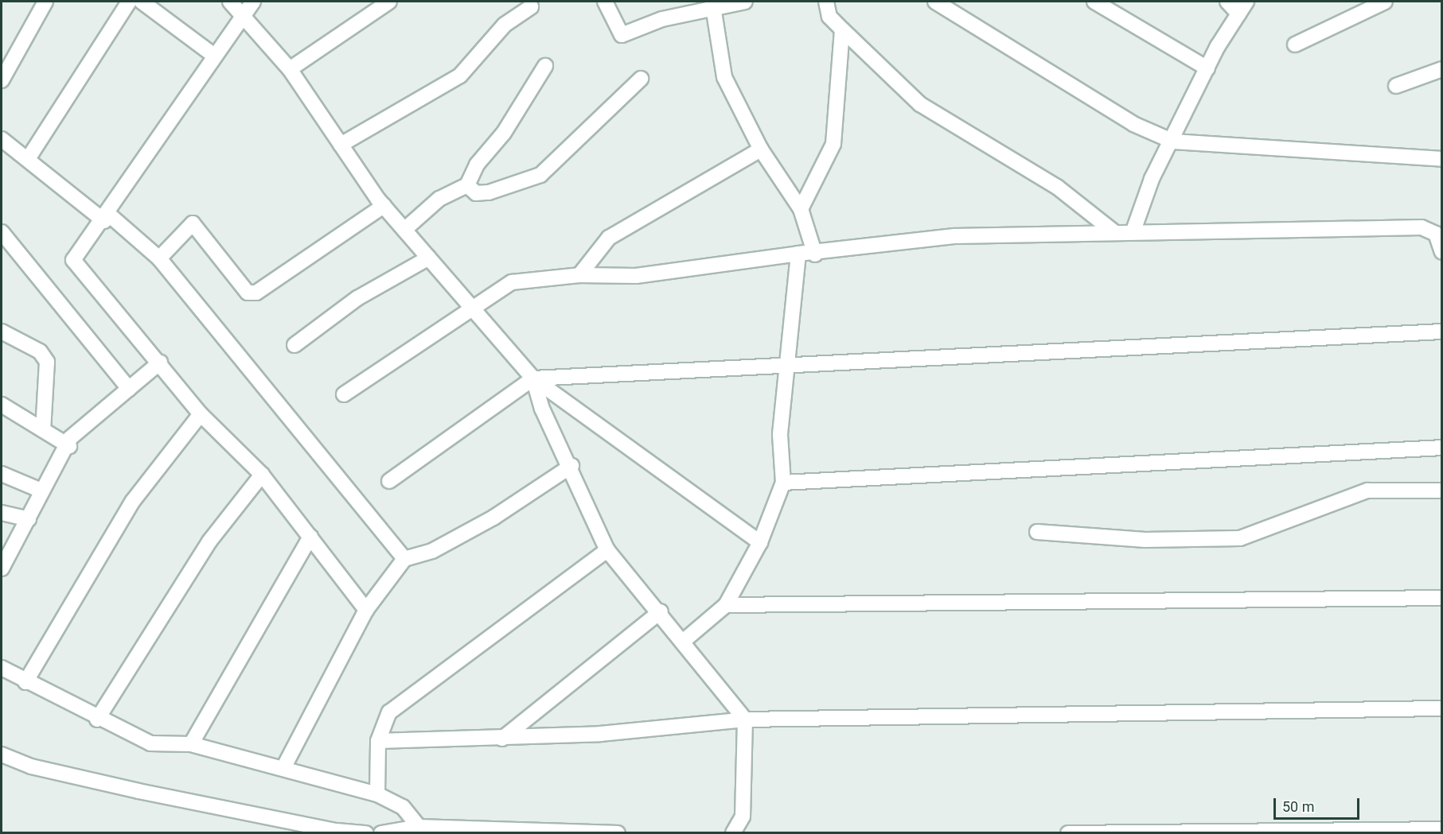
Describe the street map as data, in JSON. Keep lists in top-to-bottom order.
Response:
{
  "scale_bar": "50 m"
}
